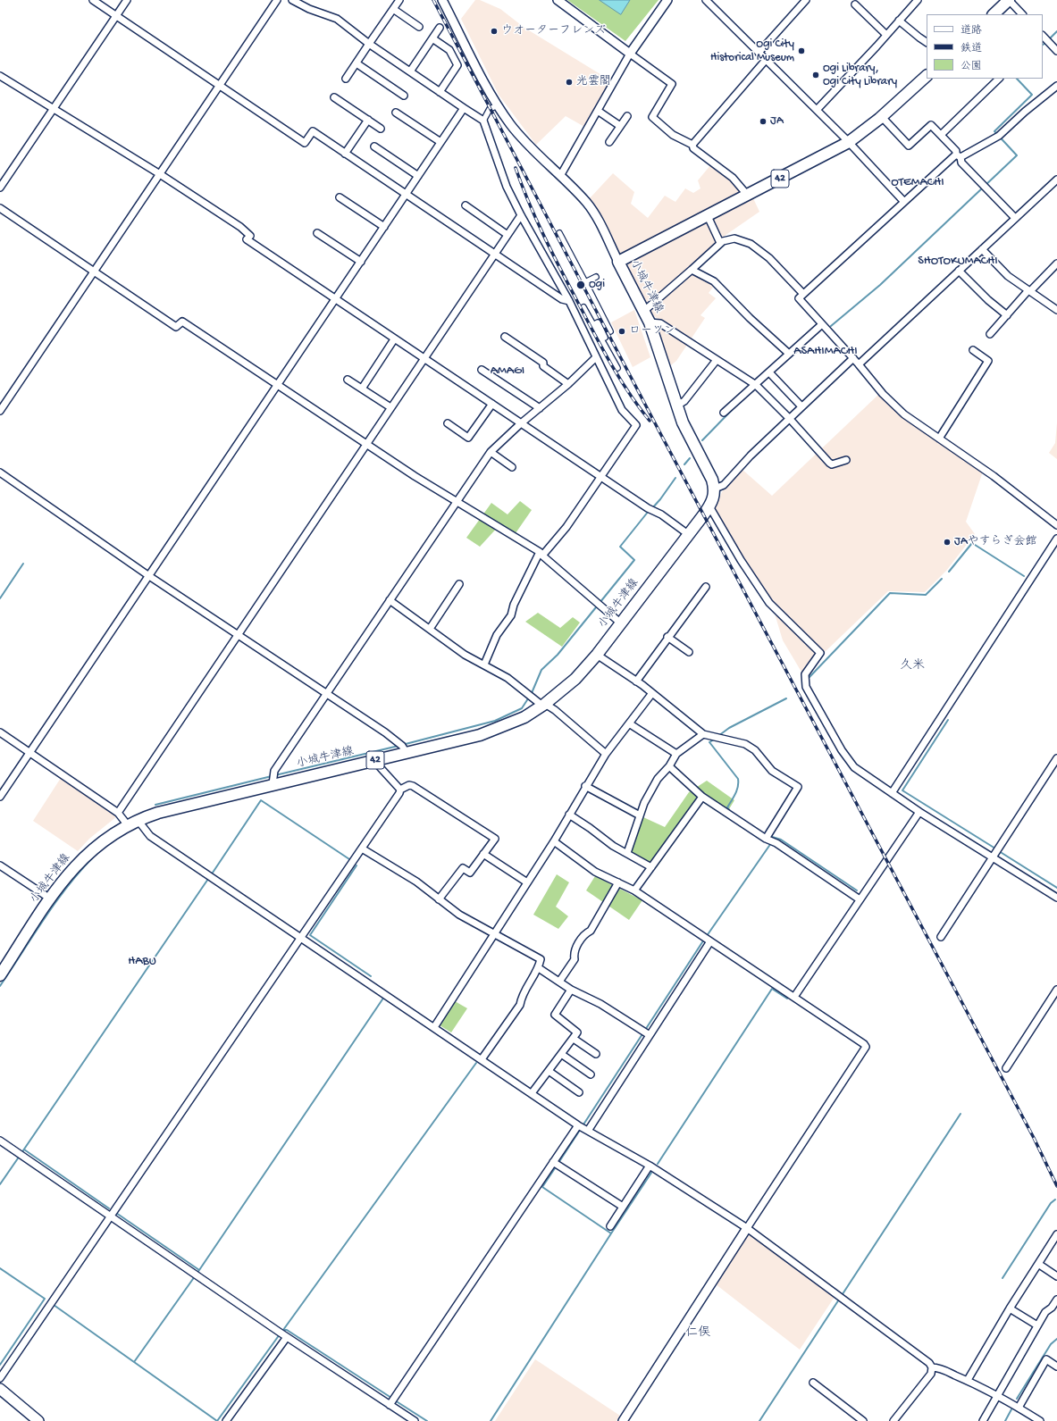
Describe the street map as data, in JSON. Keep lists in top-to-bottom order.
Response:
{
  "streets": {
    "main road": ["42", "小城牛津線"]
  },
  "districts": [
    "OTEMACHI",
    "SHOTOKUMACHI",
    "ASAHIMACHI",
    "AMAGI",
    "久米",
    "HABU",
    "仁俣"
  ],
  "places": [
    "ウオーターフレンズ",
    "Ogi City Historical Museum",
    "Ogi Library, Ogi City Library",
    "光雲閣",
    "JA",
    "Ogi",
    "ローソン",
    "JAやすらぎ会館"
  ],
  "legend": ["道路", "鉄道", "公園"]
}
